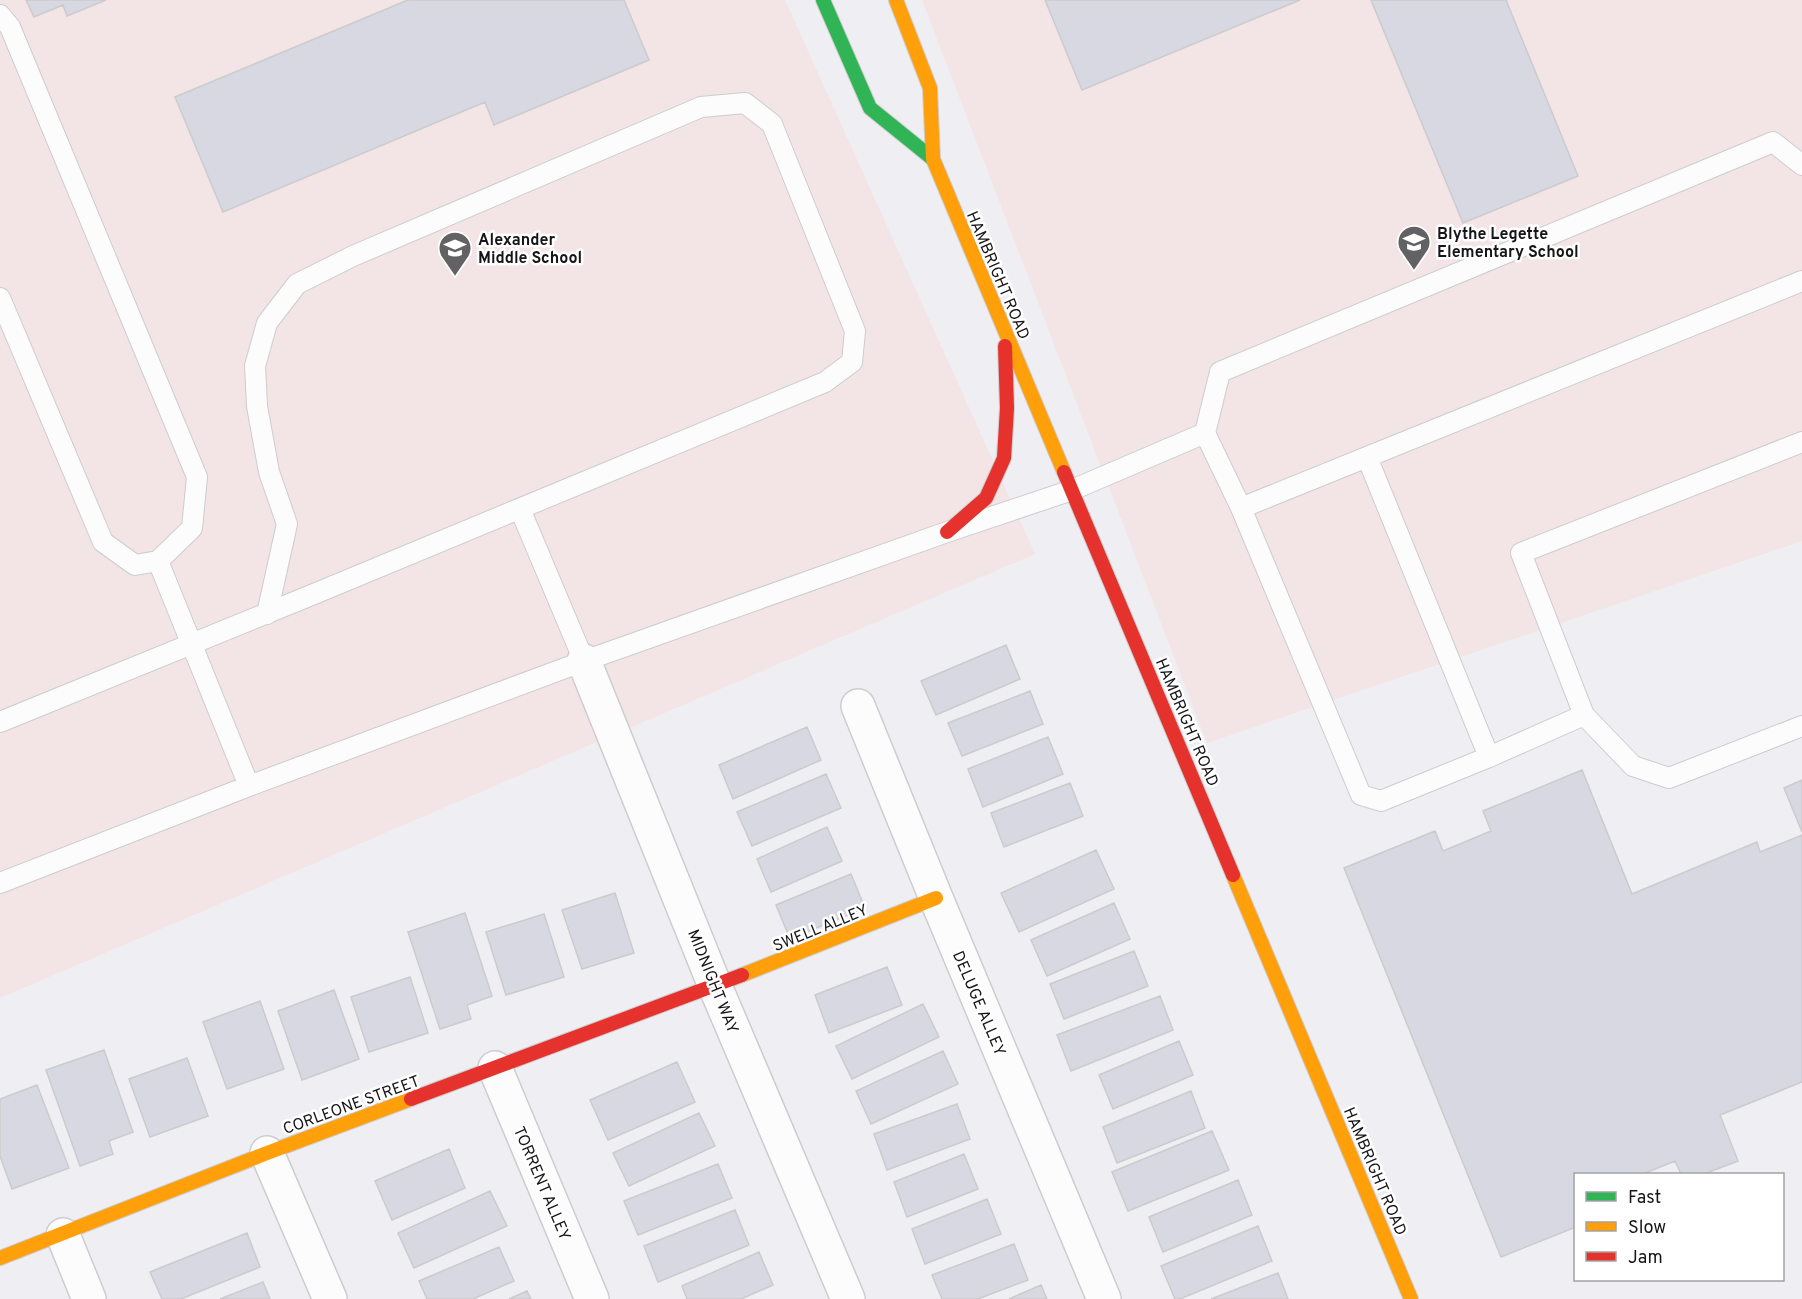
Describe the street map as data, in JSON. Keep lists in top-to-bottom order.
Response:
{
  "streets": {
    "main road": ["HAMBRIGHT ROAD", "SWELL ALLEY", "CORLEONE STREET"],
    "street": ["MIDNIGHT WAY", "DELUGE ALLEY", "TORRENT ALLEY"]
  },
  "crossings": [
    ["SWELL ALLEY", "MIDNIGHT WAY"],
    ["SWELL ALLEY", "DELUGE ALLEY"],
    ["SWELL ALLEY", "CORLEONE STREET"],
    ["MIDNIGHT WAY", "CORLEONE STREET"],
    ["CORLEONE STREET", "TORRENT ALLEY"]
  ],
  "places": {
    "school or university": ["Blythe Legette Elementary School", "Alexander Middle School"]
  },
  "legend": ["Fast", "Slow", "Jam"]
}
